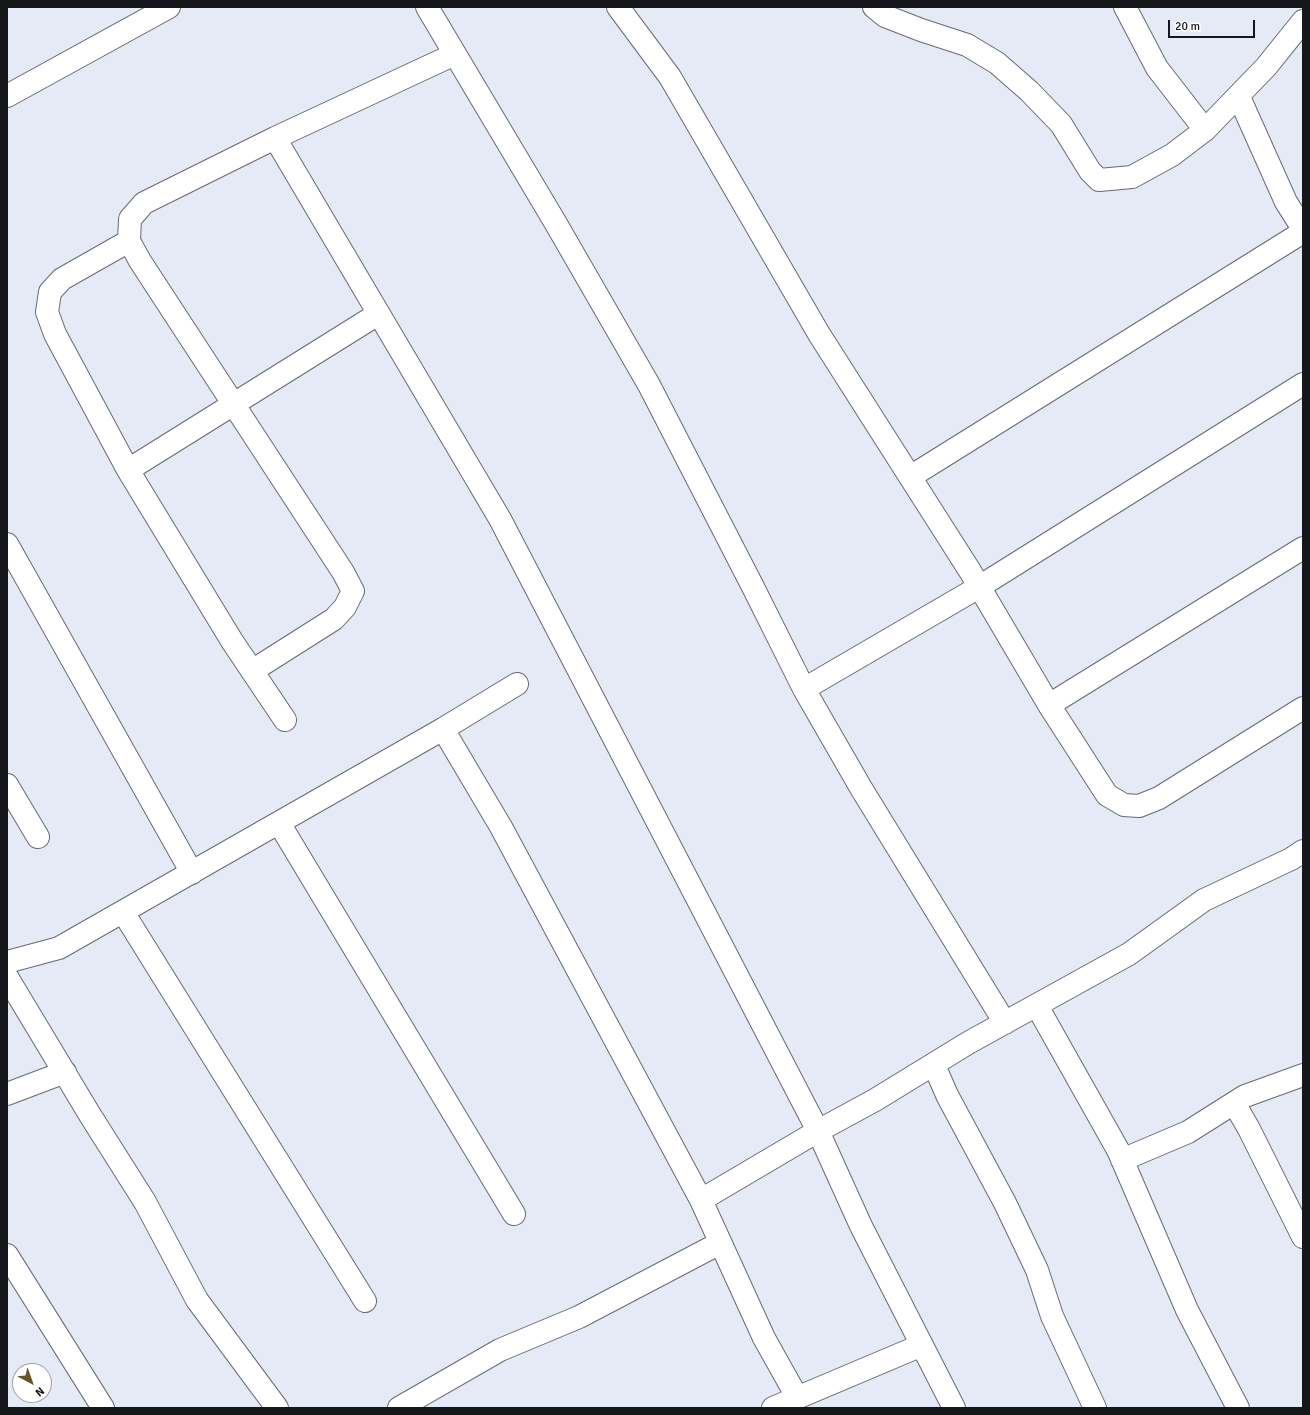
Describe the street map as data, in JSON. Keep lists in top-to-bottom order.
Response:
{
  "scale_bar": "20 m",
  "north": "bottom right"
}
